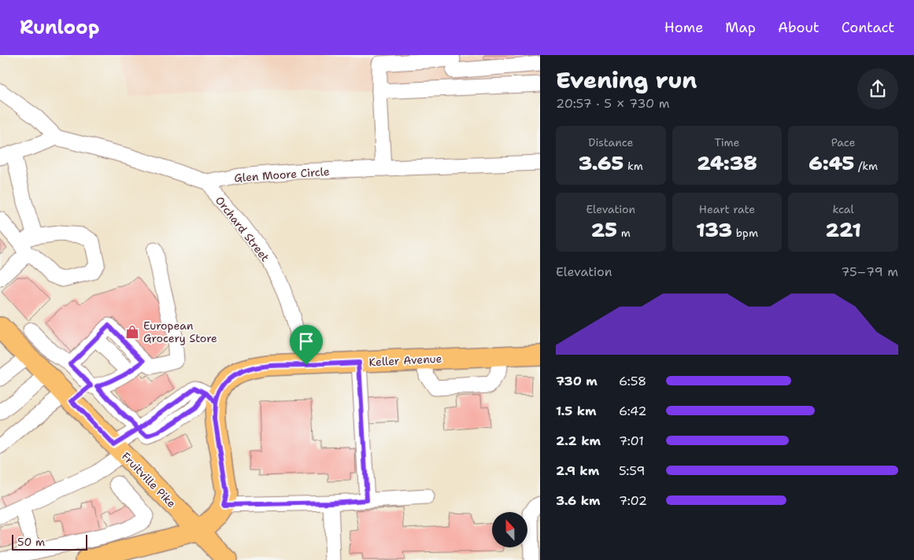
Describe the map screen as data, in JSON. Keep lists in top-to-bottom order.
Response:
{
  "streets": {
    "main road": ["Keller Avenue", "Fruitville Pike"],
    "street": ["Glen Moore Circle", "Orchard Street"]
  },
  "crossings": [
    ["Glen Moore Circle", "Orchard Street"],
    ["Orchard Street", "Keller Avenue"]
  ],
  "places": {
    "shop": ["European Grocery Store"]
  },
  "scale_bar": "50 m",
  "north": "top",
  "page": {
    "header": "Runloop",
    "nav": [
      "Home",
      "Map",
      "About",
      "Contact"
    ],
    "heading": ["Evening run", "20:57 · 5 × 730 m"],
    "stats": [
      ["Distance", "3.65 km"],
      ["Time", "24:38"],
      ["Pace", "6:45 /km"],
      ["Elevation", "25 m"],
      ["Heart rate", "133 bpm"],
      ["kcal", "221"]
    ],
    "chart": ["Elevation", "75–79 m"],
    "list": [
      {
        "name": "730 m",
        "note": "6:58"
      },
      {
        "name": "1.5 km",
        "note": "6:42"
      },
      {
        "name": "2.2 km",
        "note": "7:01"
      },
      {
        "name": "2.9 km",
        "note": "5:59"
      },
      {
        "name": "3.6 km",
        "note": "7:02"
      }
    ],
    "scale": "50 m"
  }
}
